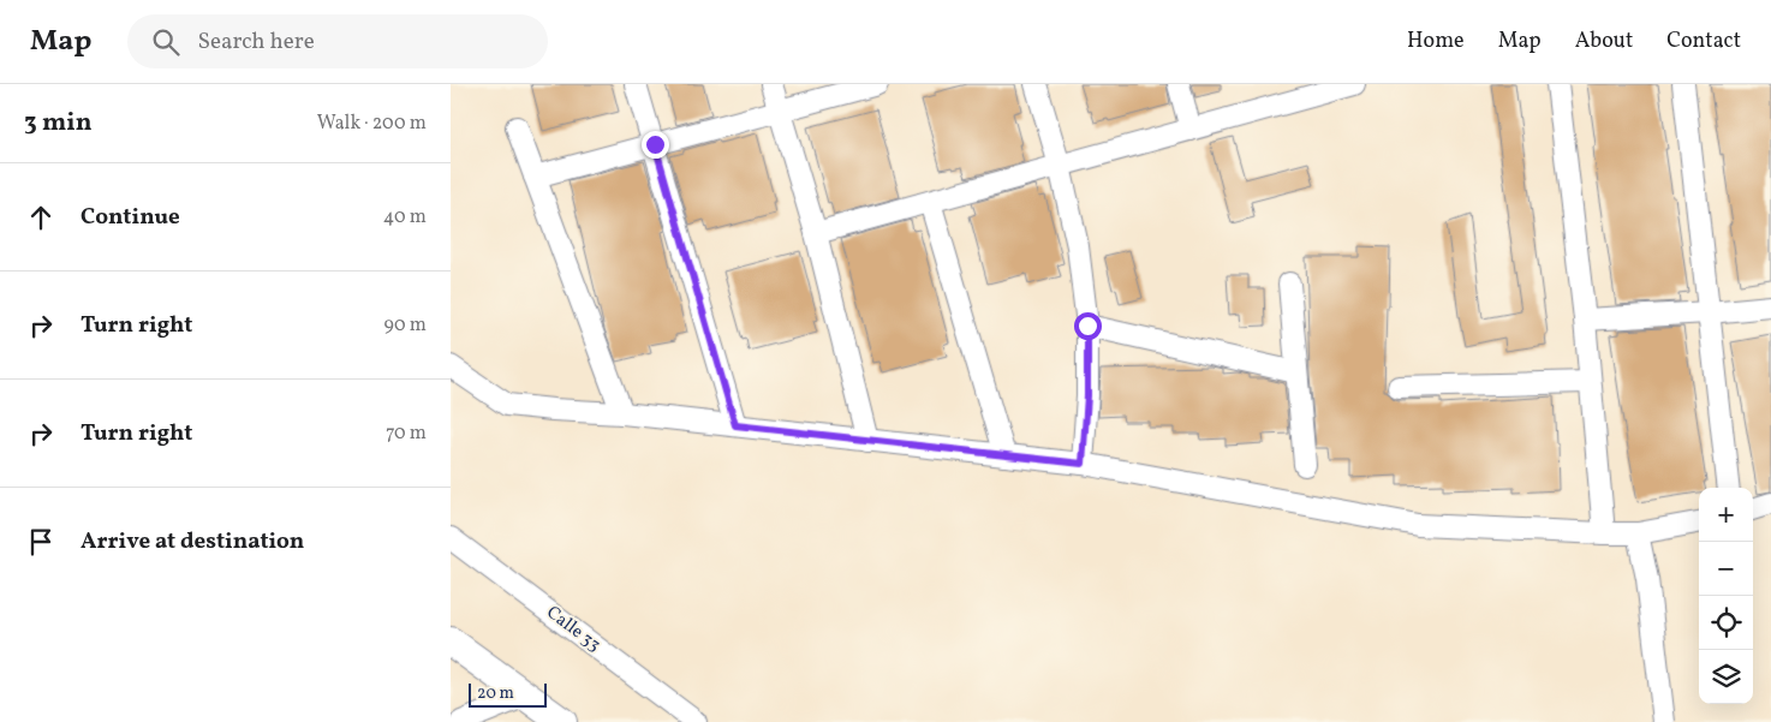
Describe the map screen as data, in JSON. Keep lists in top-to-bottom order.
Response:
{
  "streets": {
    "street": ["Calle 33"]
  },
  "scale_bar": "20 m",
  "page": {
    "header": "Map",
    "search": "Search here",
    "nav": [
      "Home",
      "Map",
      "About",
      "Contact"
    ],
    "heading": ["3 min", "Walk · 200 m"],
    "list": [
      ["Continue", "40 m"],
      ["Turn right", "90 m"],
      ["Turn right", "70 m"],
      "Arrive at destination"
    ],
    "map_buttons": ["+", "−"],
    "scale": "20 m"
  }
}
